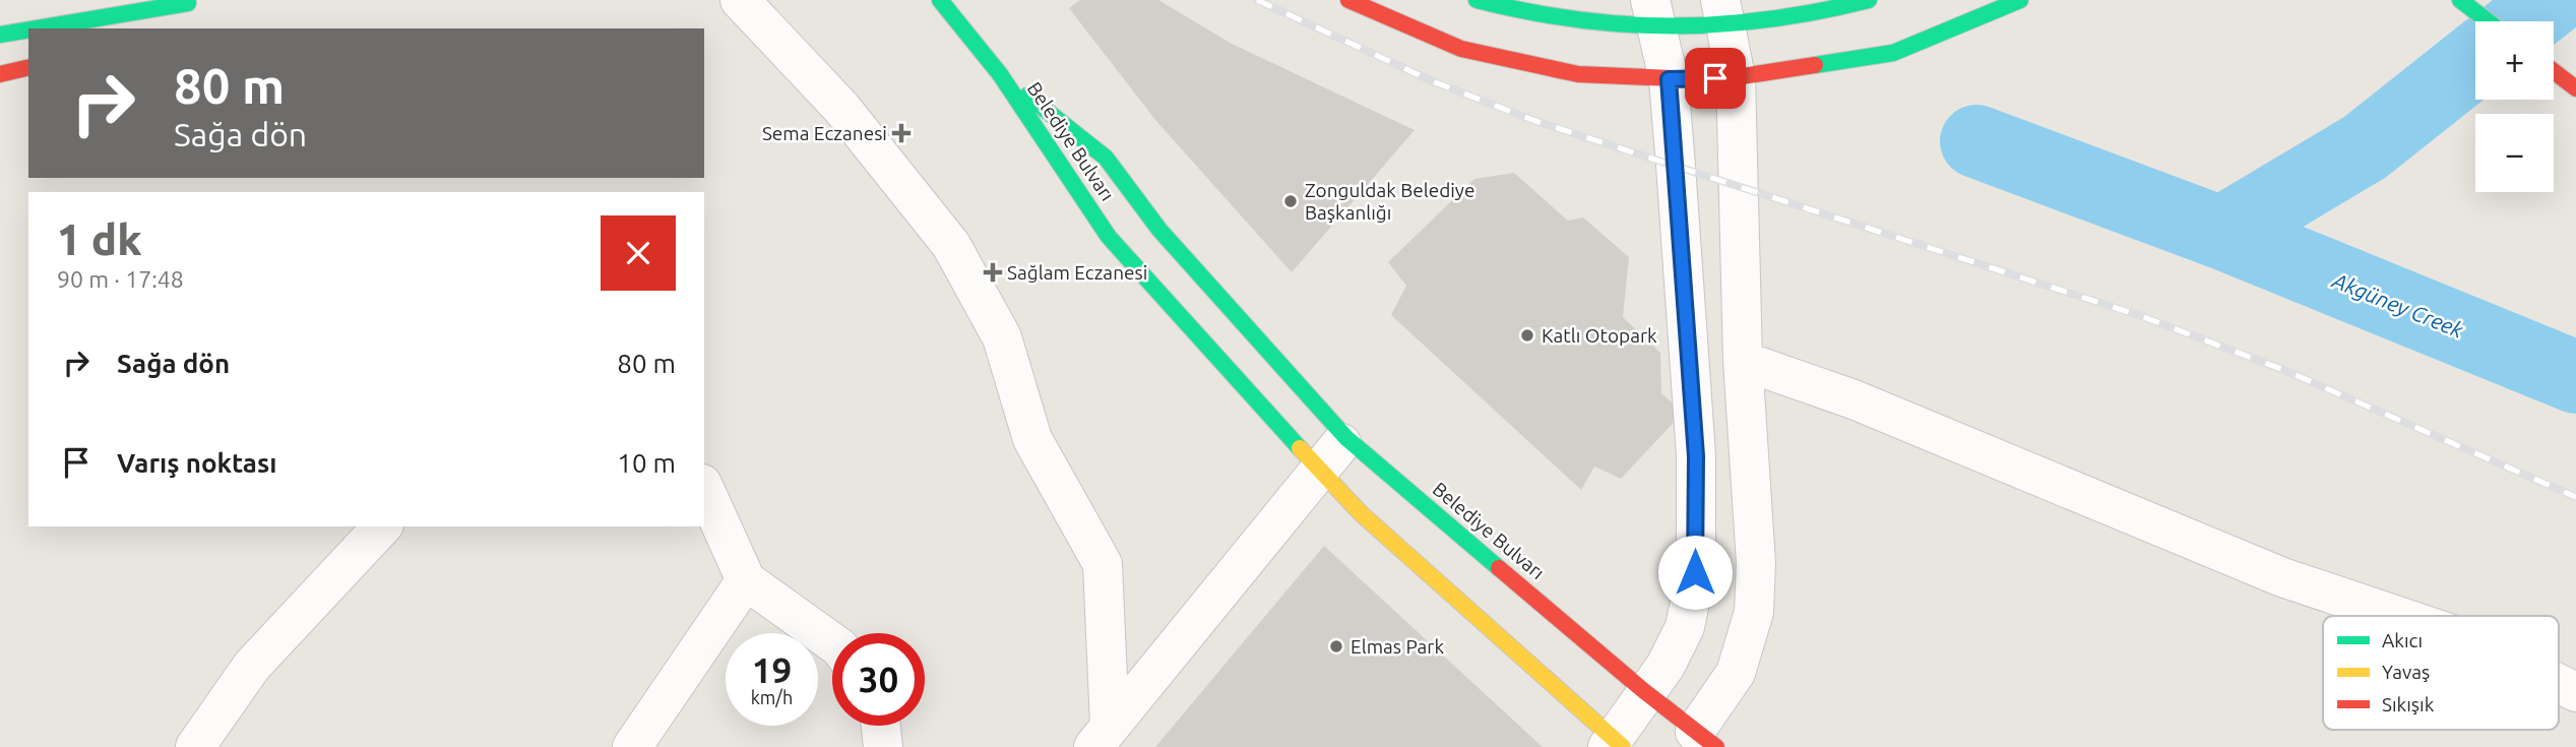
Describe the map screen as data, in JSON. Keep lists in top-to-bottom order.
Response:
{
  "streets": {
    "main road": ["Belediye Bulvarı"]
  },
  "water": ["Akgüney Creek"],
  "places": {
    "health": ["Sema Eczanesi", "Sağlam Eczanesi"],
    "other": ["Zonguldak Belediye Başkanlığı", "Katlı Otopark", "Elmas Park"]
  },
  "legend": ["Akıcı", "Yavaş", "Sıkışık"],
  "page": {
    "map_buttons": ["+", "−"],
    "turn": ["80 m", "Sağa dön"],
    "heading": ["1 dk", "90 m · 17:48"],
    "list": [
      {
        "name": "Sağa dön",
        "value": "80 m"
      },
      {
        "name": "Varış noktası",
        "value": "10 m"
      }
    ],
    "speed": "19 km/h",
    "limit": "30"
  }
}
